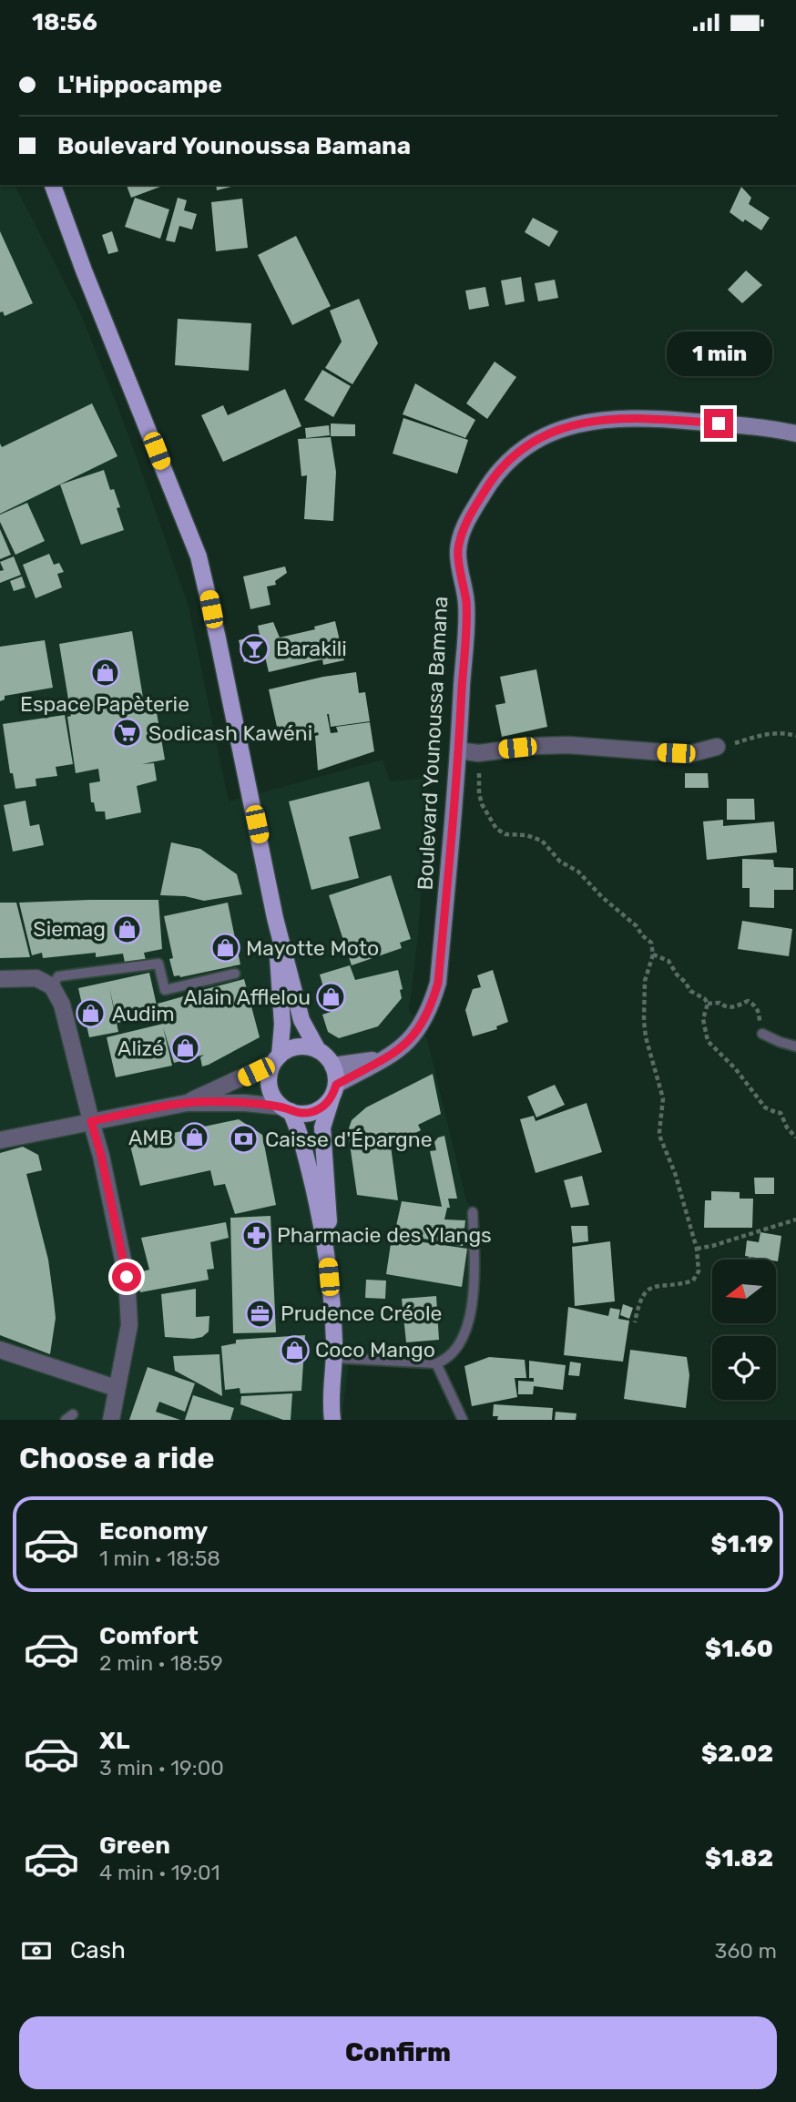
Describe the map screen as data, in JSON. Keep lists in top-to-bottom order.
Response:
{
  "streets": {
    "main road": ["Boulevard Younoussa Bamana"]
  },
  "places": {
    "bar": ["Barakili"],
    "shop": [
      "Espace Papèterie",
      "Siemag",
      "Mayotte Moto",
      "Alain Afflelou",
      "Audim",
      "Alizé",
      "AMB",
      "Coco Mango"
    ],
    "supermarket": ["Sodicash Kawéni"],
    "bank": ["Caisse d'Épargne"],
    "pharmacy": ["Pharmacie des Ylangs"],
    "office": ["Prudence Créole"]
  },
  "north": "left",
  "page": {
    "status": "18:56",
    "banner": ["L'Hippocampe", "Boulevard Younoussa Bamana"],
    "bubble": "1 min",
    "heading": "Choose a ride",
    "list": [
      {
        "name": "Economy",
        "note": "1 min · 18:58",
        "value": "$1.19"
      },
      {
        "name": "Comfort",
        "note": "2 min · 18:59",
        "value": "$1.60"
      },
      {
        "name": "XL",
        "note": "3 min · 19:00",
        "value": "$2.02"
      },
      {
        "name": "Green",
        "note": "4 min · 19:01",
        "value": "$1.82"
      }
    ],
    "pay": ["Cash", "360 m"],
    "buttons": "Confirm"
  }
}
